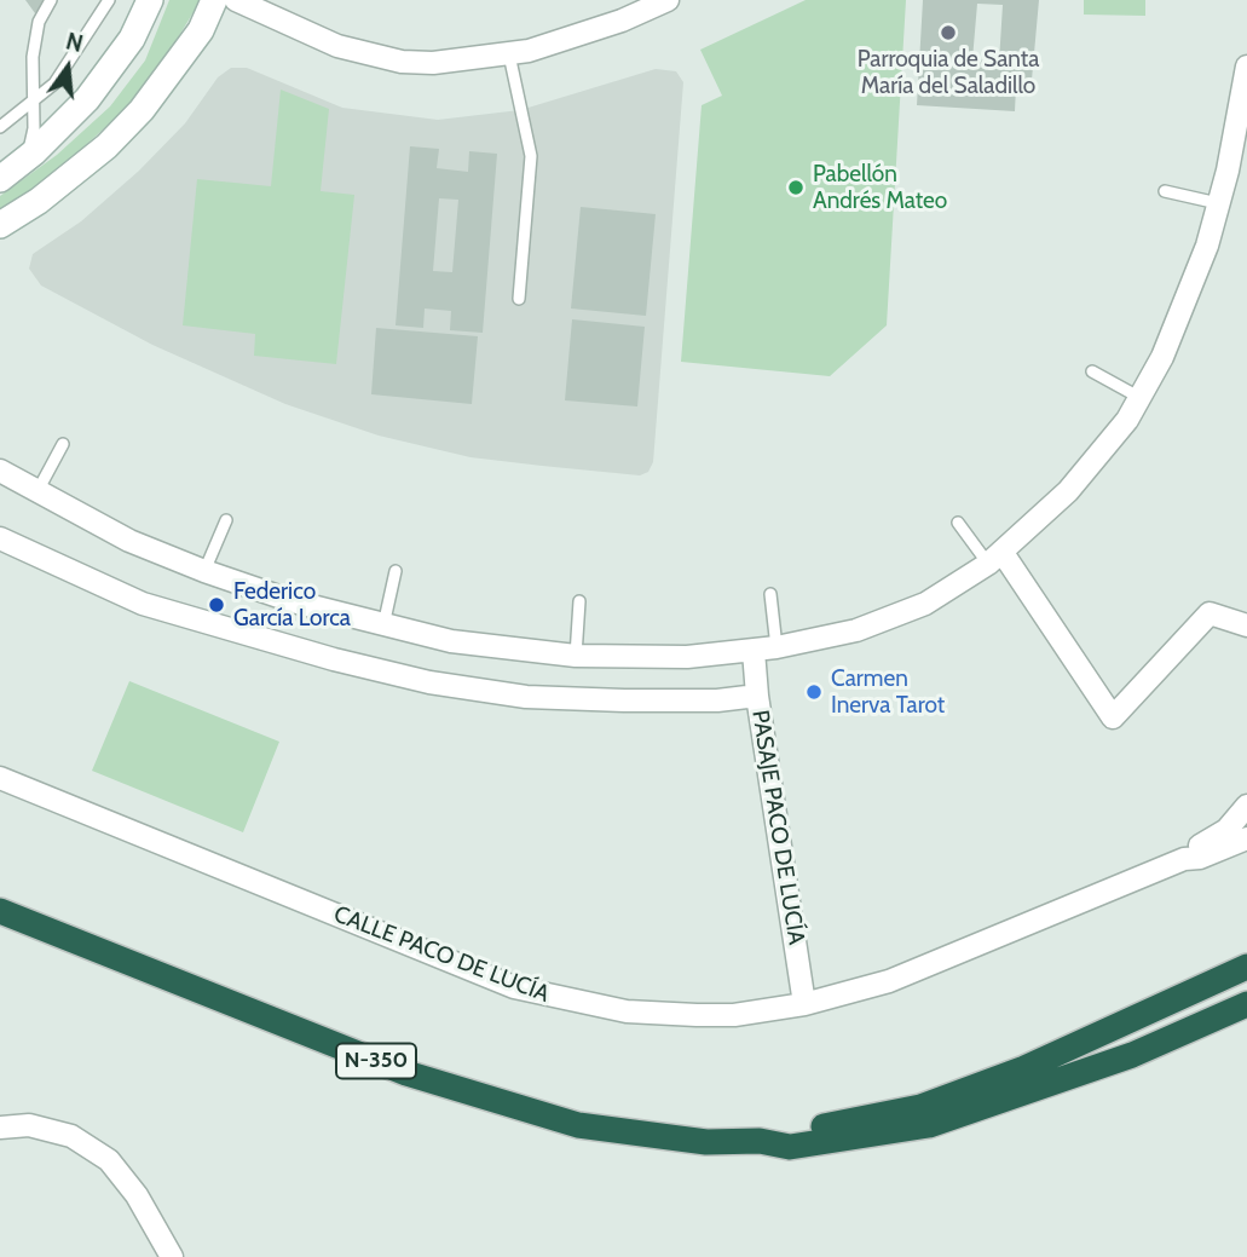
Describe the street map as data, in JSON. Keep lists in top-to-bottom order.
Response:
{
  "streets": {
    "highway": ["N-350"],
    "street": ["PASAJE PACO DE LUCÍA", "CALLE PACO DE LUCÍA"]
  },
  "crossings": [
    ["PASAJE PACO DE LUCÍA", "CALLE PACO DE LUCÍA"]
  ],
  "places": [
    "Parroquia de Santa María del Saladillo",
    "Pabellón Andrés Mateo",
    "Federico García Lorca",
    "Carmen Inerva Tarot"
  ],
  "north": "top"
}
